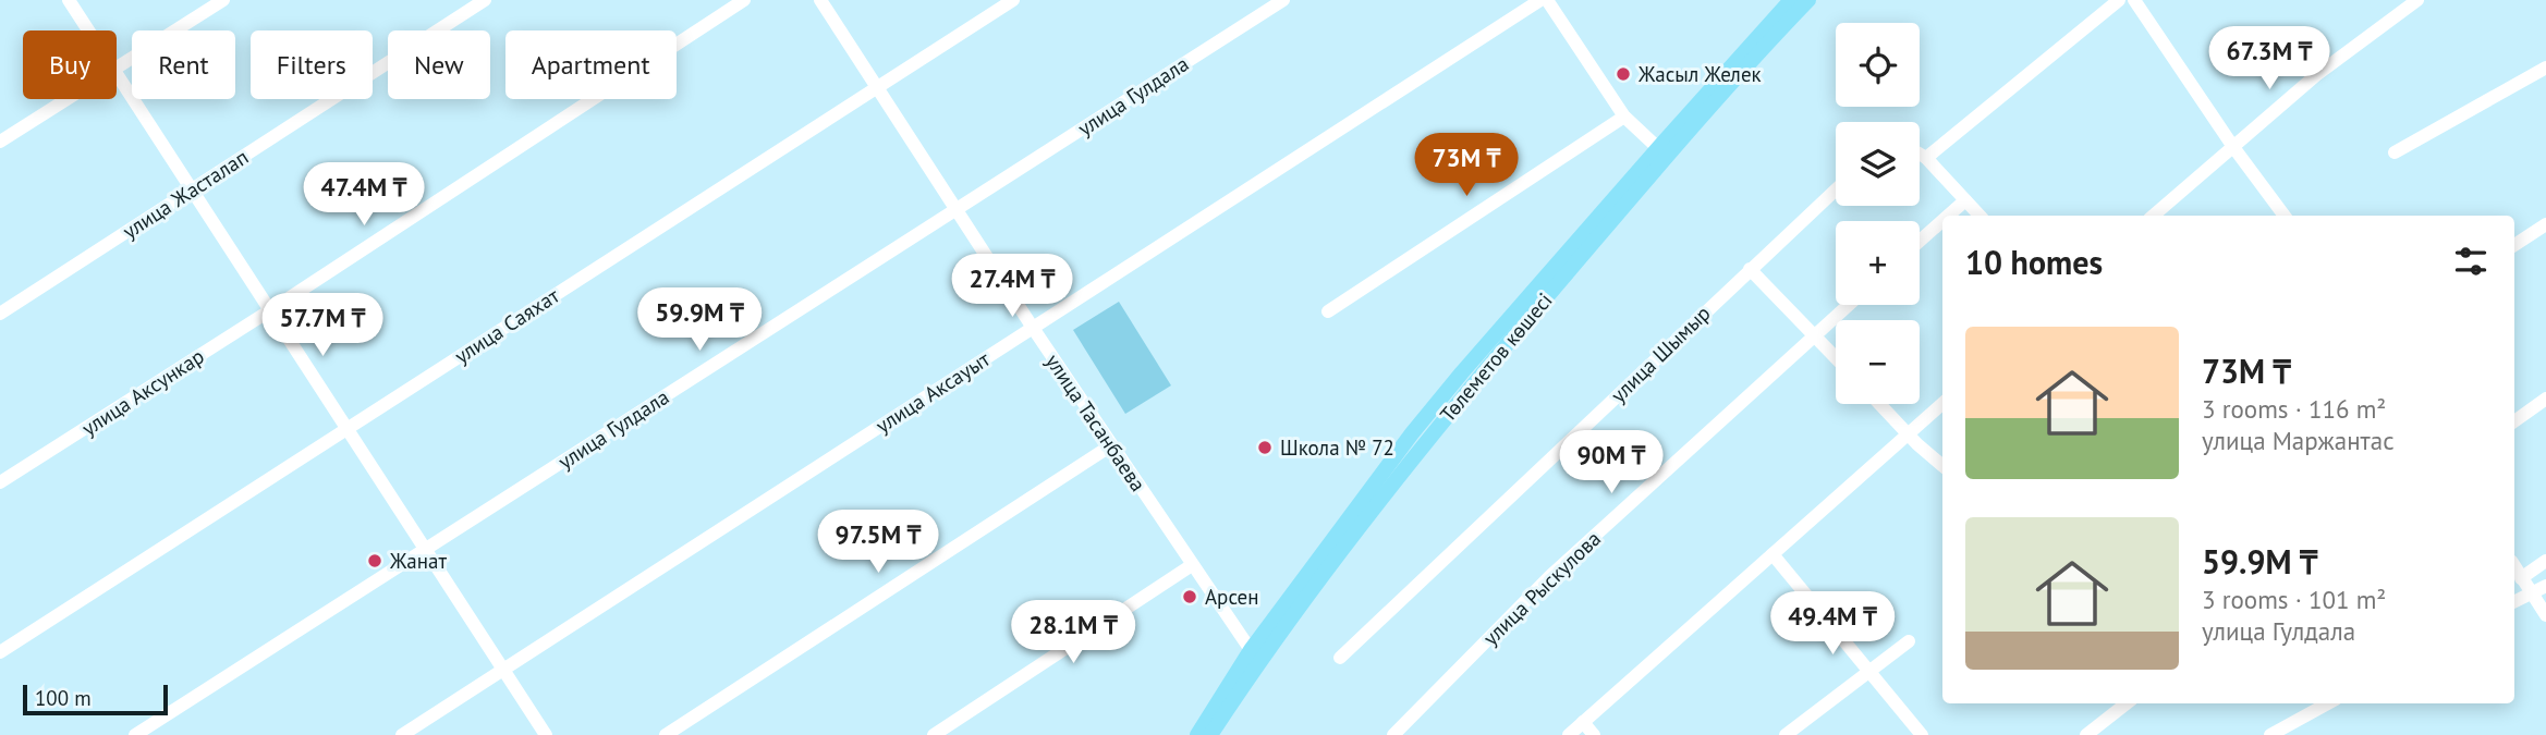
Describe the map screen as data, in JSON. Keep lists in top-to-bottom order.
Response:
{
  "streets": {
    "main road": ["Төлеметов көшесі"],
    "street": [
      "улица Гулдала",
      "улица Жасталап",
      "улица Саяхат",
      "улица Шымыр",
      "улица Аксункар",
      "улица Аксауыт",
      "улица Тасанбаева",
      "улица Рыскулова"
    ]
  },
  "crossings": [
    ["улица Гулдала", "улица Тасанбаева"],
    ["улица Саяхат", "улица Тасанбаева"],
    ["Төлеметов көшесі", "улица Тасанбаева"],
    ["улица Аксауыт", "улица Тасанбаева"]
  ],
  "places": [
    "Жасыл Желек",
    "Школа № 72",
    "Жанат",
    "Арсен"
  ],
  "scale_bar": "100 m",
  "page": {
    "map_buttons": ["+", "−"],
    "price": [
      "67.3M ₸",
      "73M ₸",
      "47.4M ₸",
      "27.4M ₸",
      "59.9M ₸",
      "57.7M ₸",
      "90M ₸",
      "97.5M ₸",
      "49.4M ₸",
      "28.1M ₸"
    ],
    "chip": [
      "Buy",
      "Rent",
      "Filters",
      "New",
      "Apartment"
    ],
    "heading": "10 homes",
    "list": [
      {
        "name": "73M ₸",
        "note": "3 rooms · 116 m² · улица Маржантас"
      },
      {
        "name": "59.9M ₸",
        "note": "3 rooms · 101 m² · улица Гулдала"
      }
    ],
    "scale": "100 m"
  }
}
